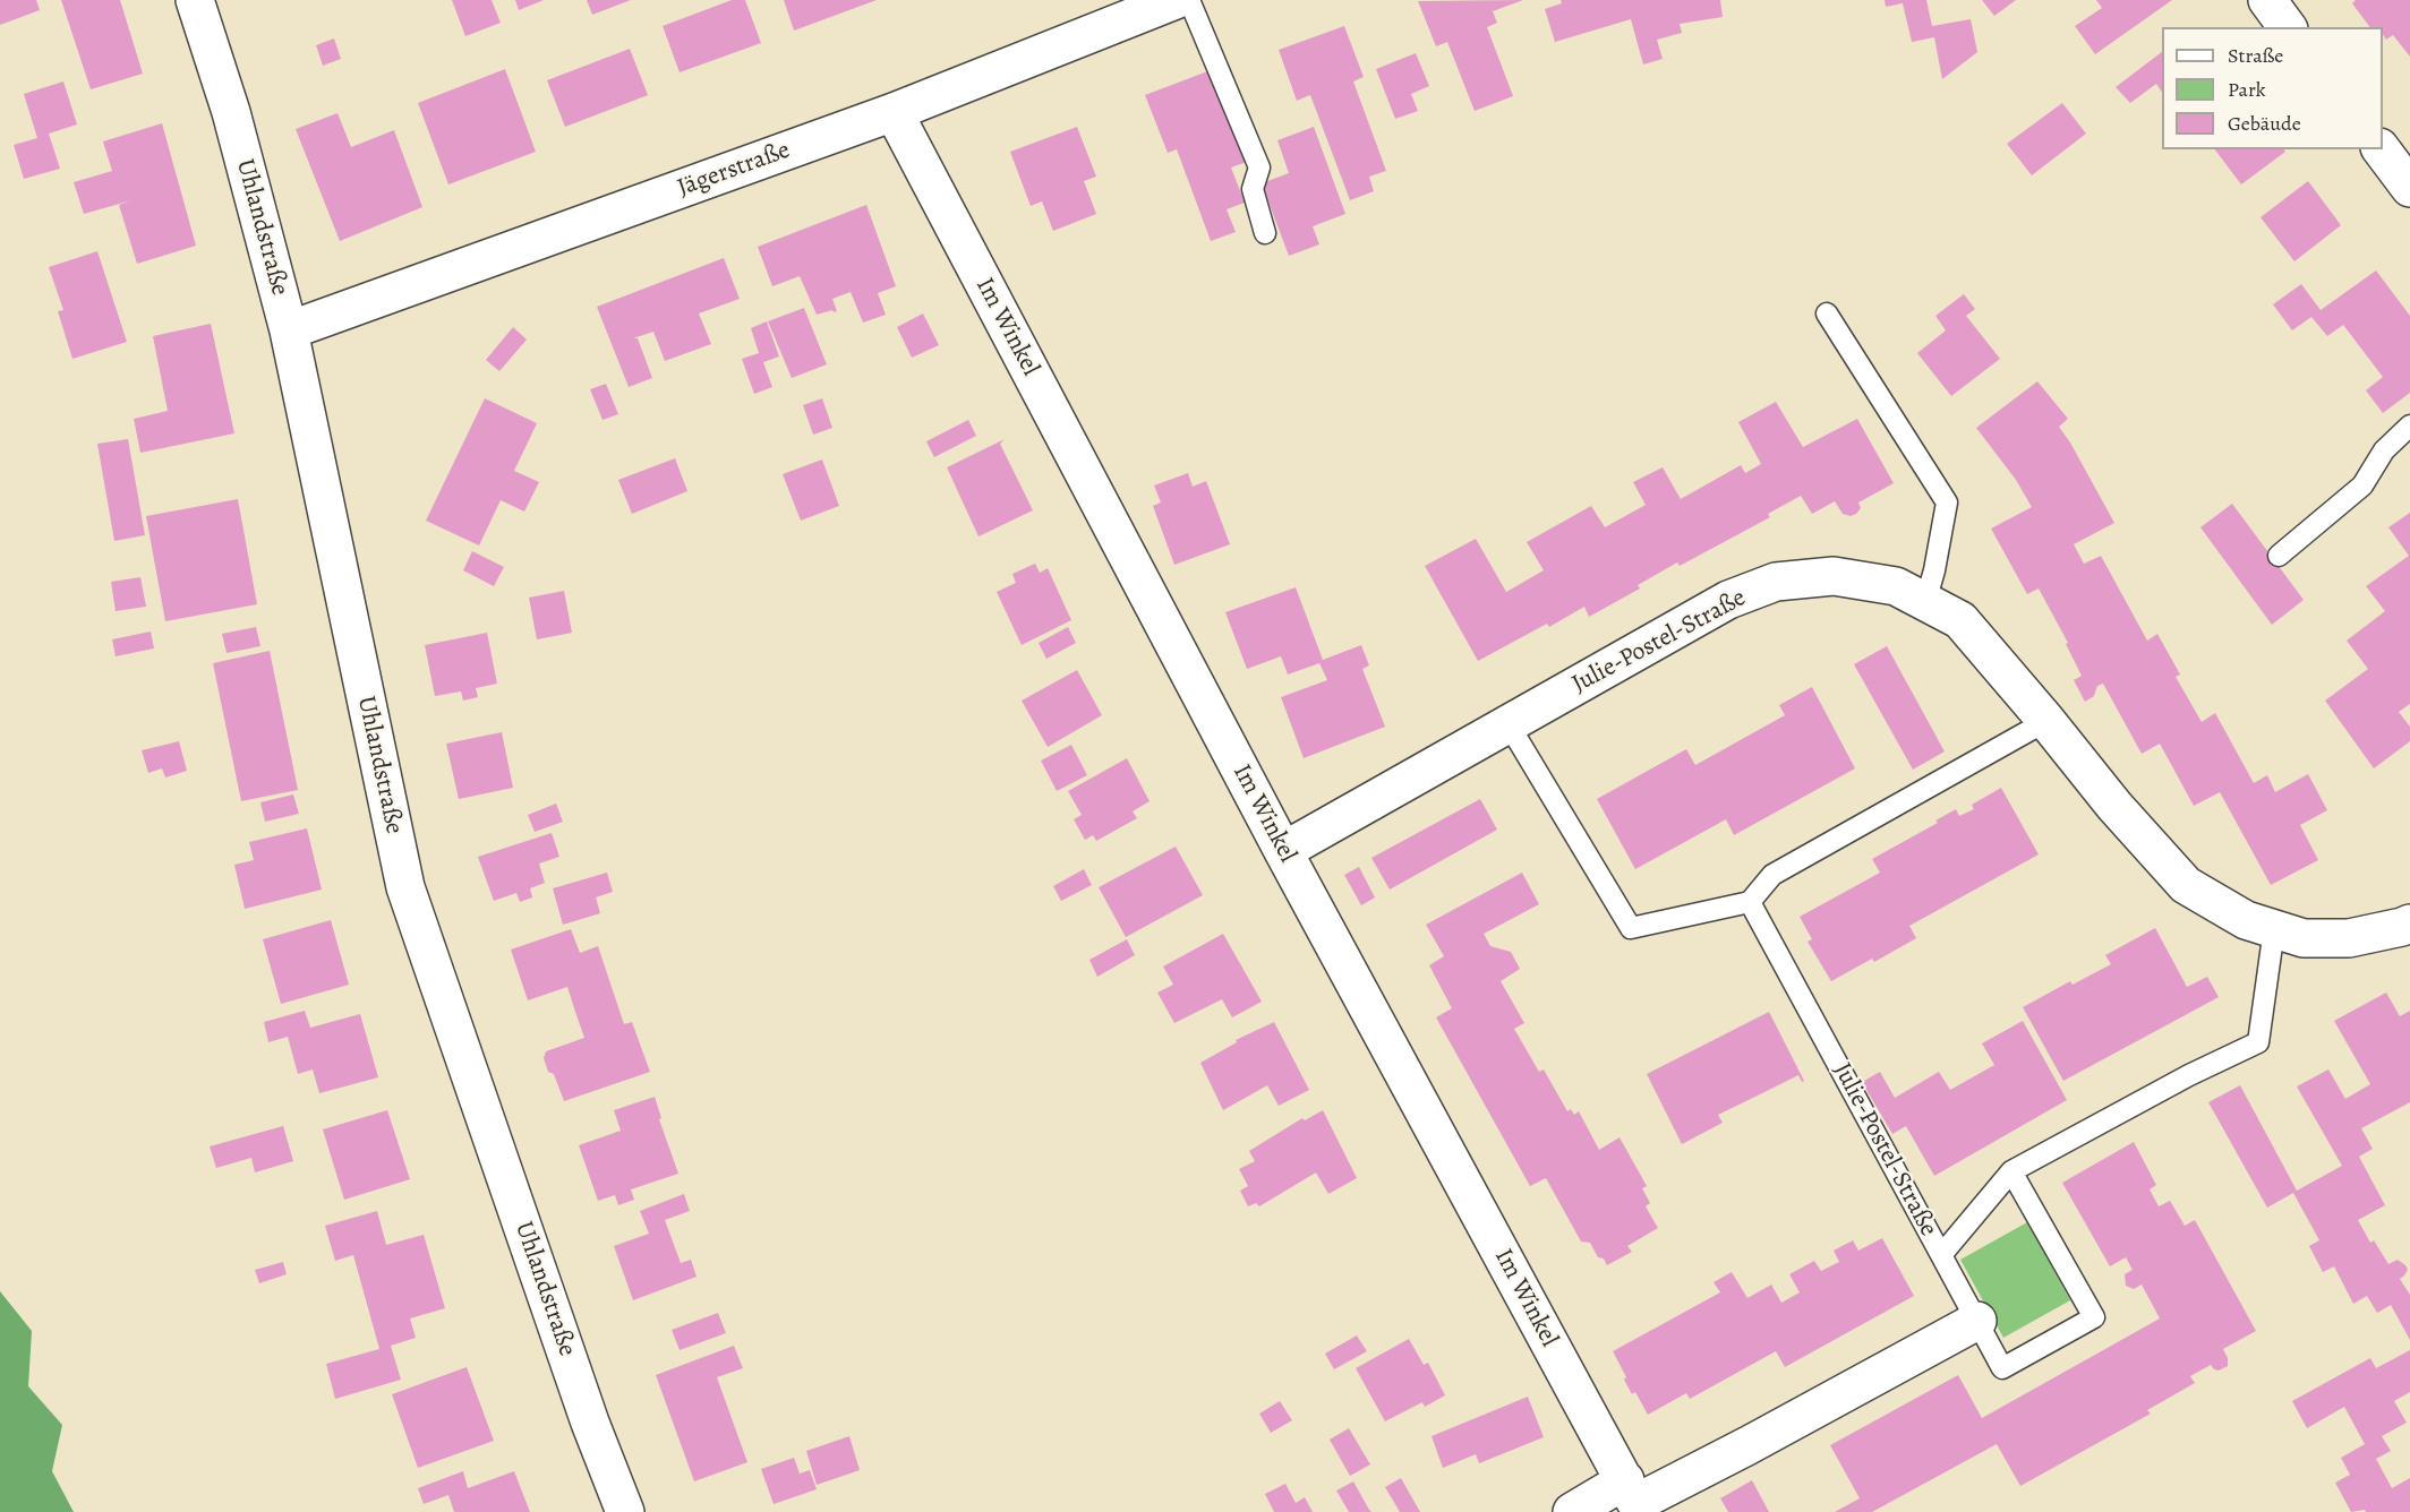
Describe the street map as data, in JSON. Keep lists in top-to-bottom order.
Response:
{
  "streets": {
    "street": [
      "Jägerstraße",
      "Uhlandstraße",
      "Im Winkel",
      "Julie-Postel-Straße"
    ]
  },
  "crossings": [
    ["Jägerstraße", "Uhlandstraße"],
    ["Jägerstraße", "Im Winkel"],
    ["Im Winkel", "Julie-Postel-Straße"]
  ],
  "legend": ["Straße", "Park", "Gebäude"]
}
